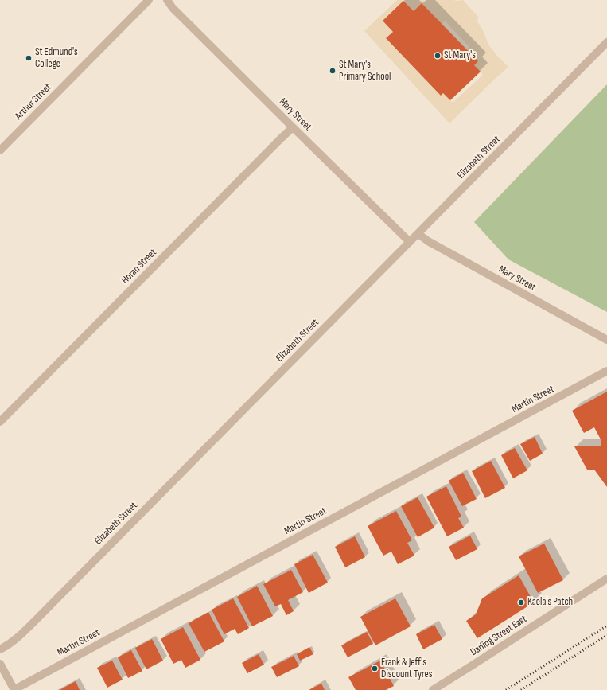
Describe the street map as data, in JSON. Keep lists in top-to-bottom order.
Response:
{
  "streets": {
    "street": [
      "Arthur Street",
      "Mary Street",
      "Elizabeth Street",
      "Horan Street",
      "Martin Street",
      "Darling Street East"
    ]
  },
  "crossings": [
    ["Mary Street", "Elizabeth Street"],
    ["Mary Street", "Horan Street"]
  ],
  "places": [
    "St Mary's",
    "St Edmund's College",
    "St Mary's Primary School",
    "Kaela's Patch",
    "Frank & Jeff's Discount Tyres"
  ]
}
